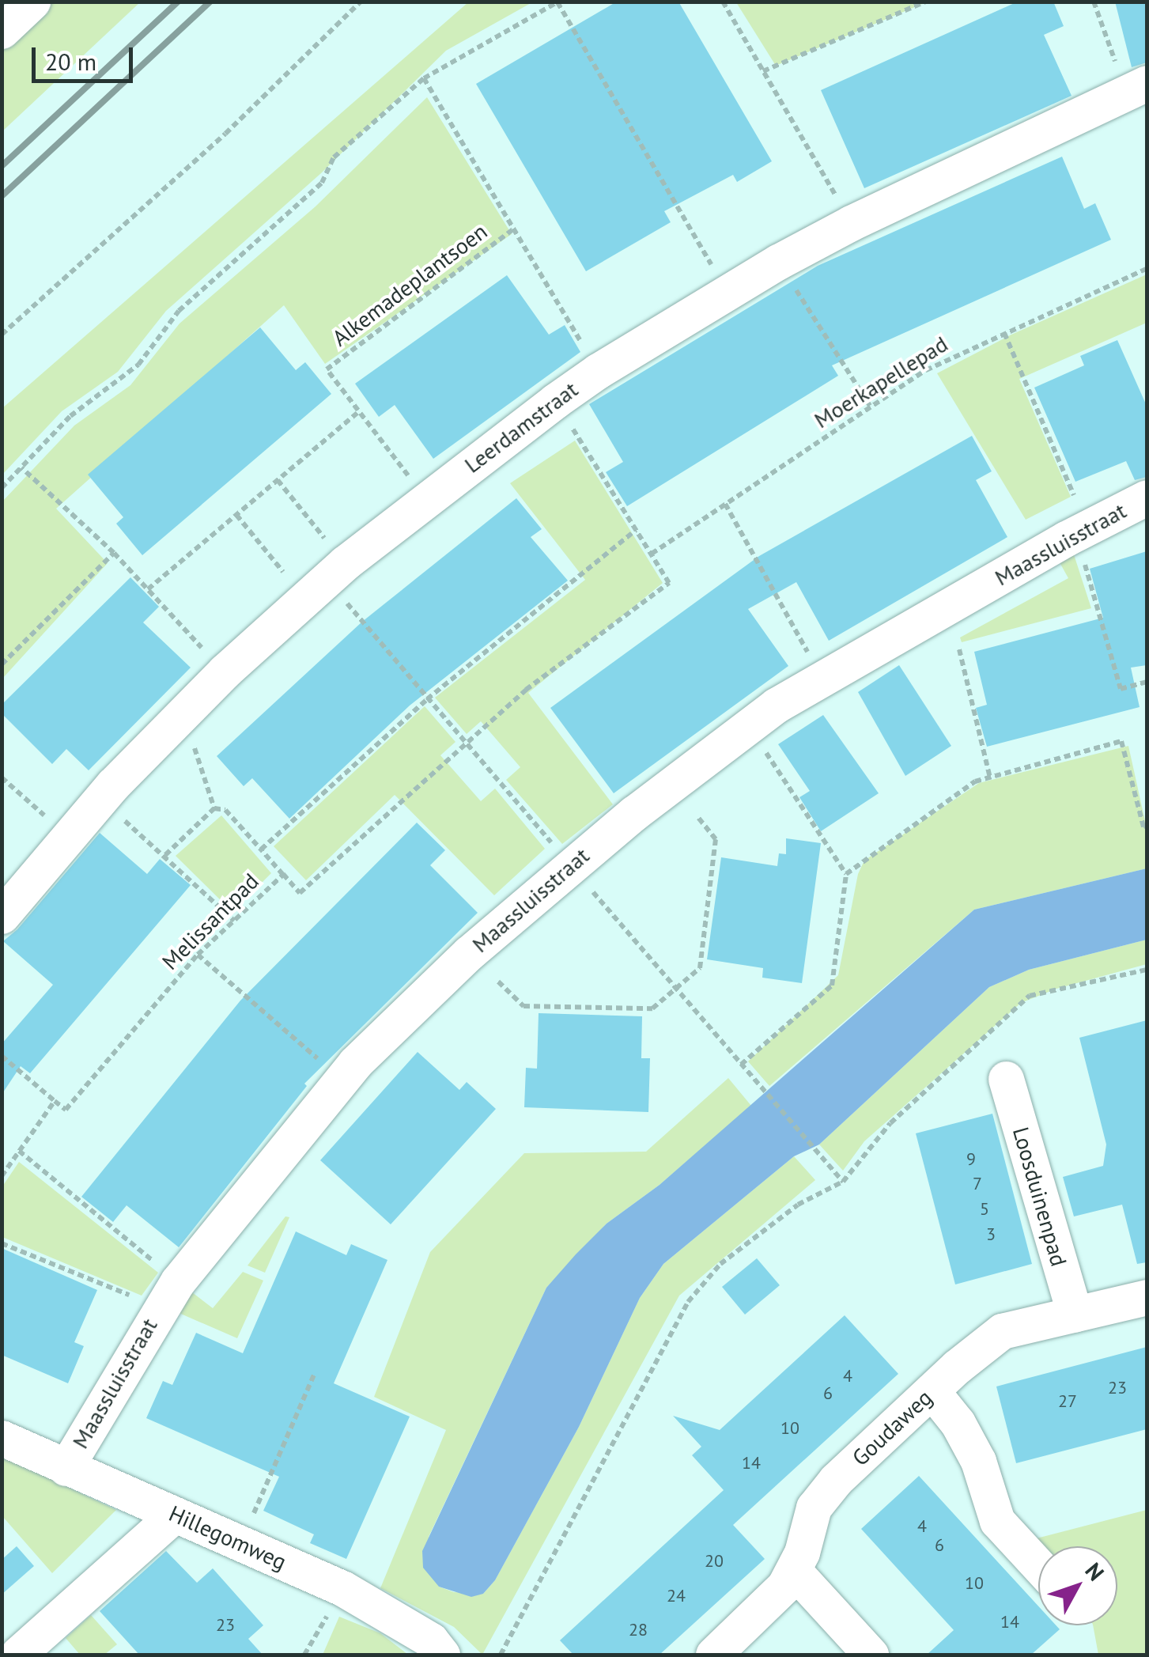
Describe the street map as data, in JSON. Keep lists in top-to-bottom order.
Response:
{
  "streets": {
    "street": [
      "Leerdamstraat",
      "Maassluisstraat",
      "Loosduinenpad",
      "Goudaweg",
      "Hillegomweg"
    ],
    "path": ["Alkemadeplantsoen", "Moerkapellepad", "Melissantpad"]
  },
  "crossings": [
    ["Alkemadeplantsoen", "Leerdamstraat"],
    ["Maassluisstraat", "Hillegomweg"],
    ["Loosduinenpad", "Goudaweg"]
  ],
  "house_numbers": [
    "9",
    "7",
    "5",
    "3",
    "4",
    "23",
    "6",
    "27",
    "10",
    "14",
    "4",
    "6",
    "20",
    "10",
    "24",
    "14",
    "23",
    "28"
  ],
  "scale_bar": "20 m",
  "north": "top right"
}
